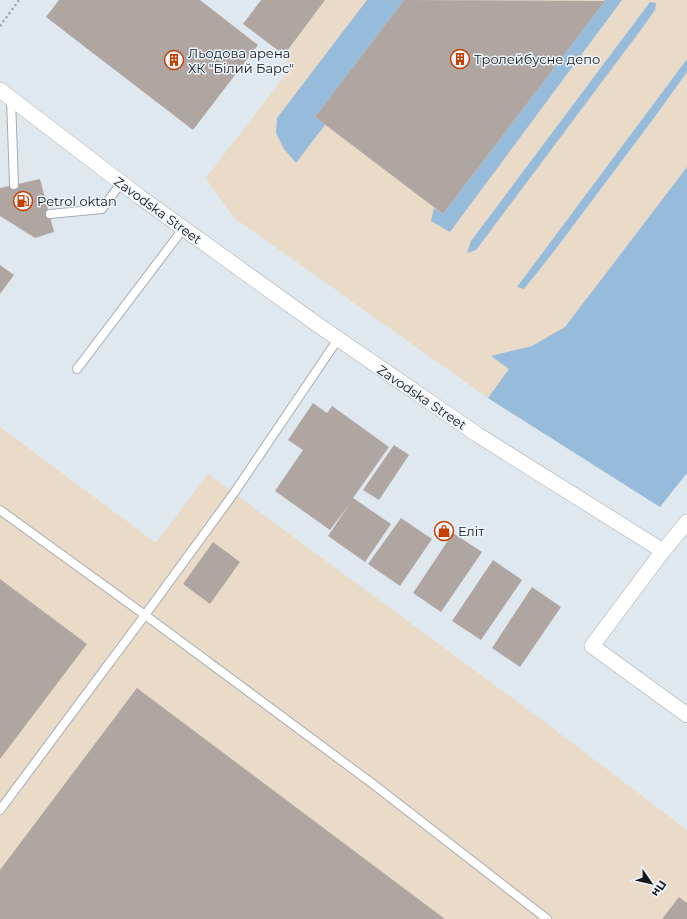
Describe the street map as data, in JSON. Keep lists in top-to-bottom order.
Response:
{
  "streets": {
    "street": ["Zavodska Street"]
  },
  "places": {
    "building": ["Тролейбусне депо", "Льодова арена ХК \"Білий Барс\""],
    "fuel station": ["Petrol oktan"],
    "shop": ["Еліт"]
  },
  "north": "bottom right"
}
